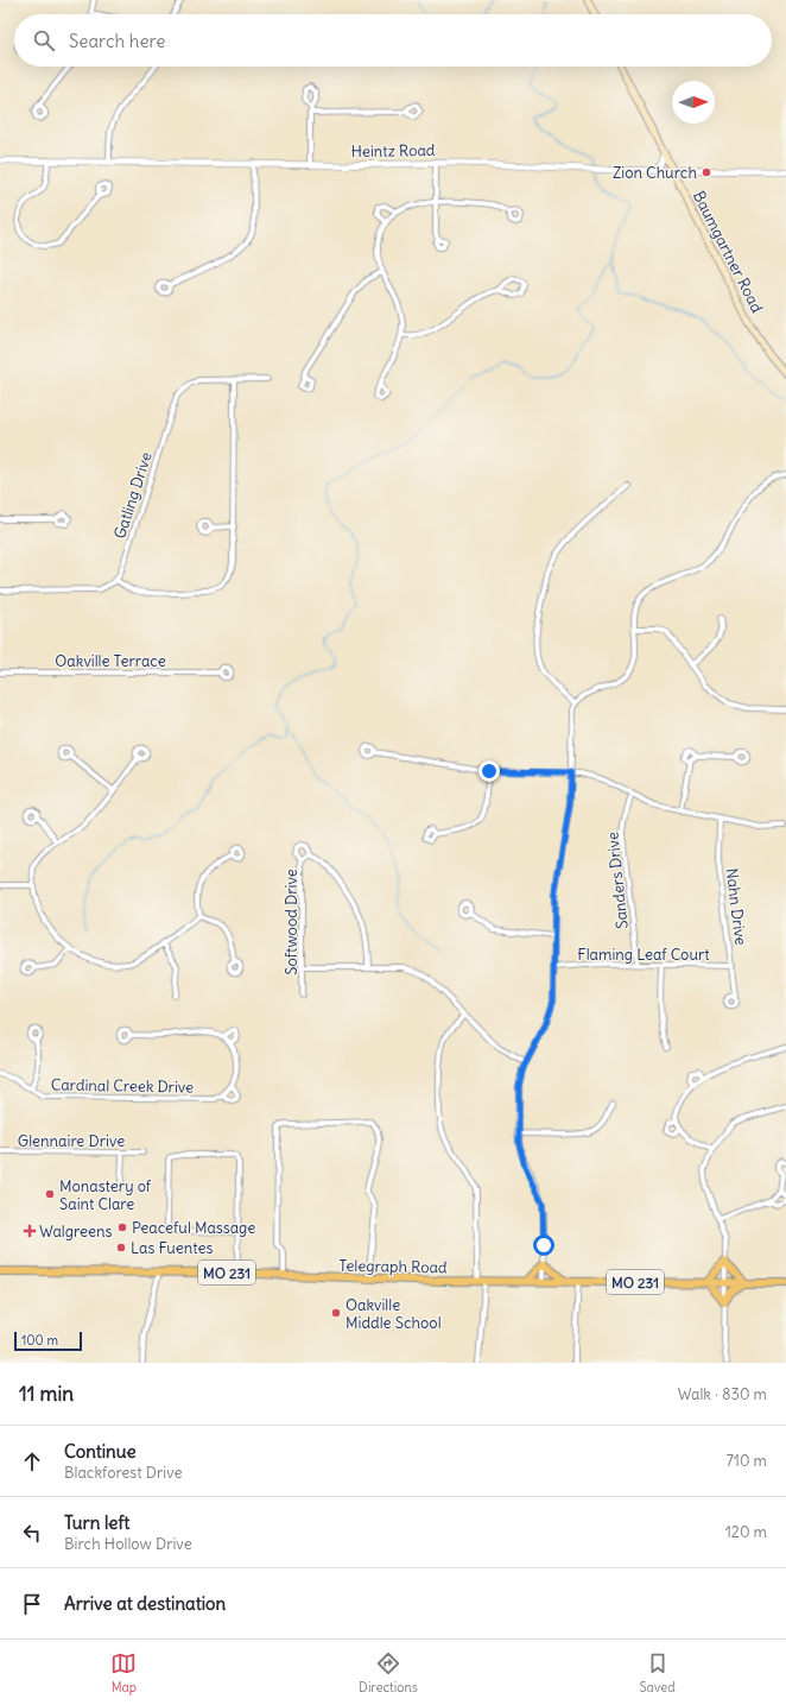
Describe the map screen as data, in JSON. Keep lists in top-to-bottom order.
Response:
{
  "streets": {
    "main road": ["Baumgartner Road", "Telegraph Road", "MO 231"],
    "street": [
      "Heintz Road",
      "Gatling Drive",
      "Oakville Terrace",
      "Sanders Drive",
      "Nahn Drive",
      "Softwood Drive",
      "Flaming Leaf Court",
      "Cardinal Creek Drive",
      "Glennaire Drive"
    ]
  },
  "crossings": [
    ["Heintz Road", "Baumgartner Road"],
    ["Sanders Drive", "Flaming Leaf Court"],
    ["Nahn Drive", "Flaming Leaf Court"]
  ],
  "places": {
    "other": [
      "Zion Church",
      "Monastery of Saint Clare",
      "Peaceful Massage",
      "Las Fuentes",
      "Oakville Middle School"
    ],
    "health": ["Walgreens"]
  },
  "scale_bar": "100 m",
  "north": "right",
  "page": {
    "search": "Search here",
    "scale": "100 m",
    "heading": ["11 min", "Walk · 830 m"],
    "list": [
      ["Continue", "Blackforest Drive", "710 m"],
      ["Turn left", "Birch Hollow Drive", "120 m"],
      "Arrive at destination"
    ],
    "nav": ["Map", "Directions", "Saved"]
  }
}
